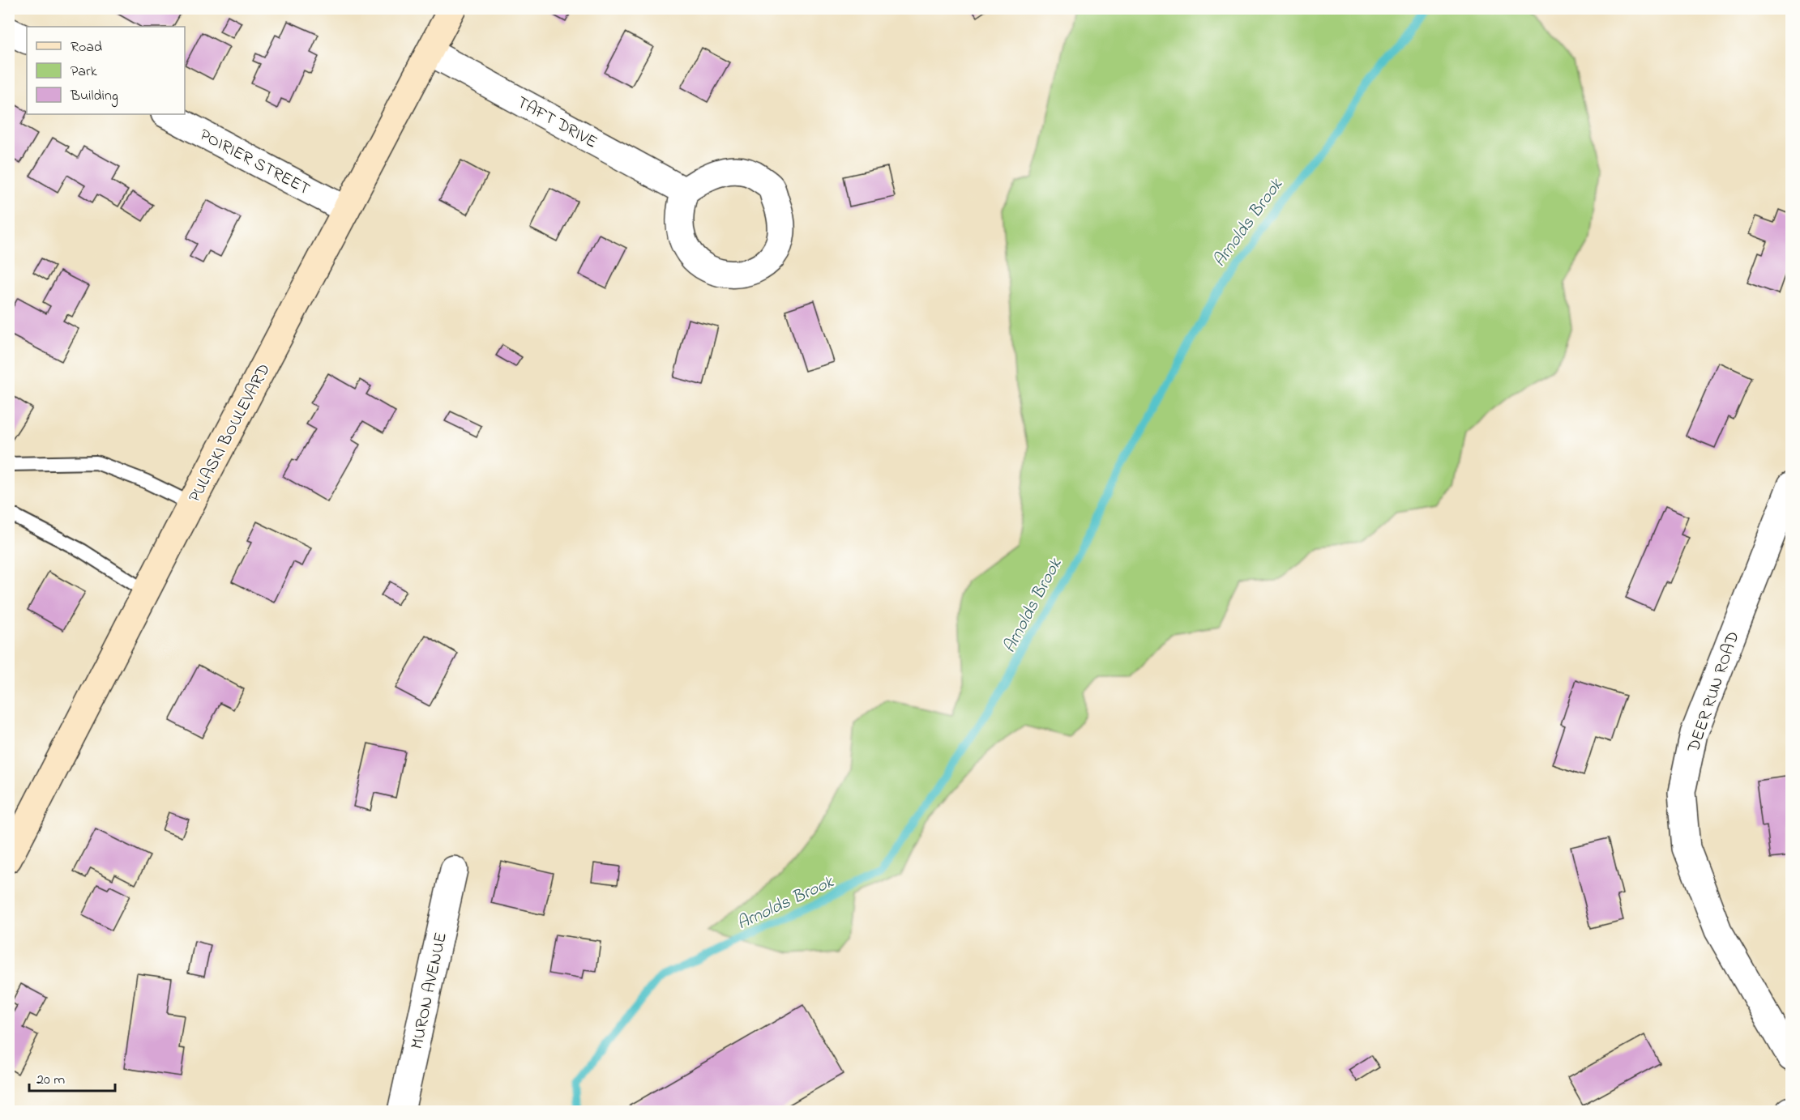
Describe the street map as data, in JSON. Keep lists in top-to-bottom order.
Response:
{
  "streets": {
    "main road": ["PULASKI BOULEVARD"],
    "street": [
      "TAFT DRIVE",
      "POIRIER STREET",
      "DEER RUN ROAD",
      "MURON AVENUE"
    ]
  },
  "crossings": [
    ["TAFT DRIVE", "PULASKI BOULEVARD"],
    ["POIRIER STREET", "PULASKI BOULEVARD"]
  ],
  "water": ["Arnolds Brook"],
  "legend": ["Road", "Park", "Building"],
  "scale_bar": "20 m"
}
